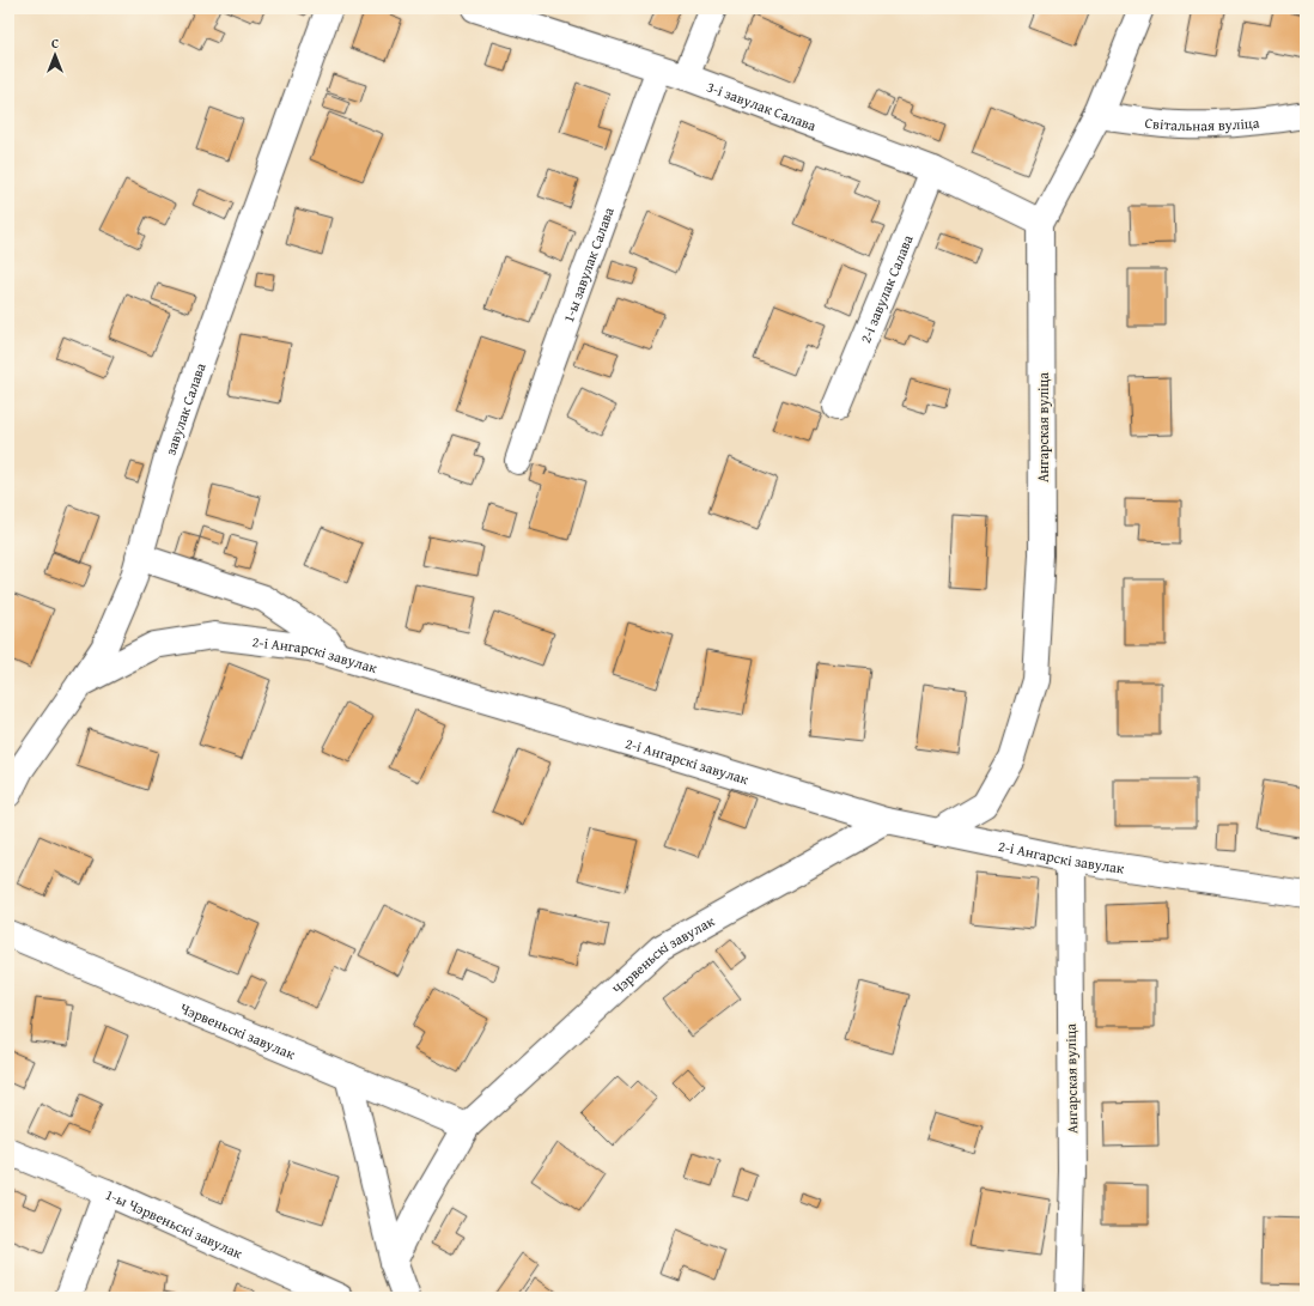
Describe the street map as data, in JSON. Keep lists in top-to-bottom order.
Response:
{
  "streets": {
    "street": [
      "3-і завулак Салава",
      "Світальная вуліца",
      "1-ы завулак Салава",
      "2-і завулак Салава",
      "завулак Салава",
      "Ангарская вуліца",
      "2-і Ангарскі завулак",
      "Чэрвеньскі завулак",
      "1-ы Чэрвеньскі завулак"
    ]
  },
  "crossings": [
    ["3-і завулак Салава", "1-ы завулак Салава"],
    ["3-і завулак Салава", "2-і завулак Салава"],
    ["3-і завулак Салава", "Ангарская вуліца"],
    ["Світальная вуліца", "Ангарская вуліца"],
    ["завулак Салава", "2-і Ангарскі завулак"],
    ["Ангарская вуліца", "2-і Ангарскі завулак"],
    ["2-і Ангарскі завулак", "Чэрвеньскі завулак"]
  ],
  "north": "top"
}
